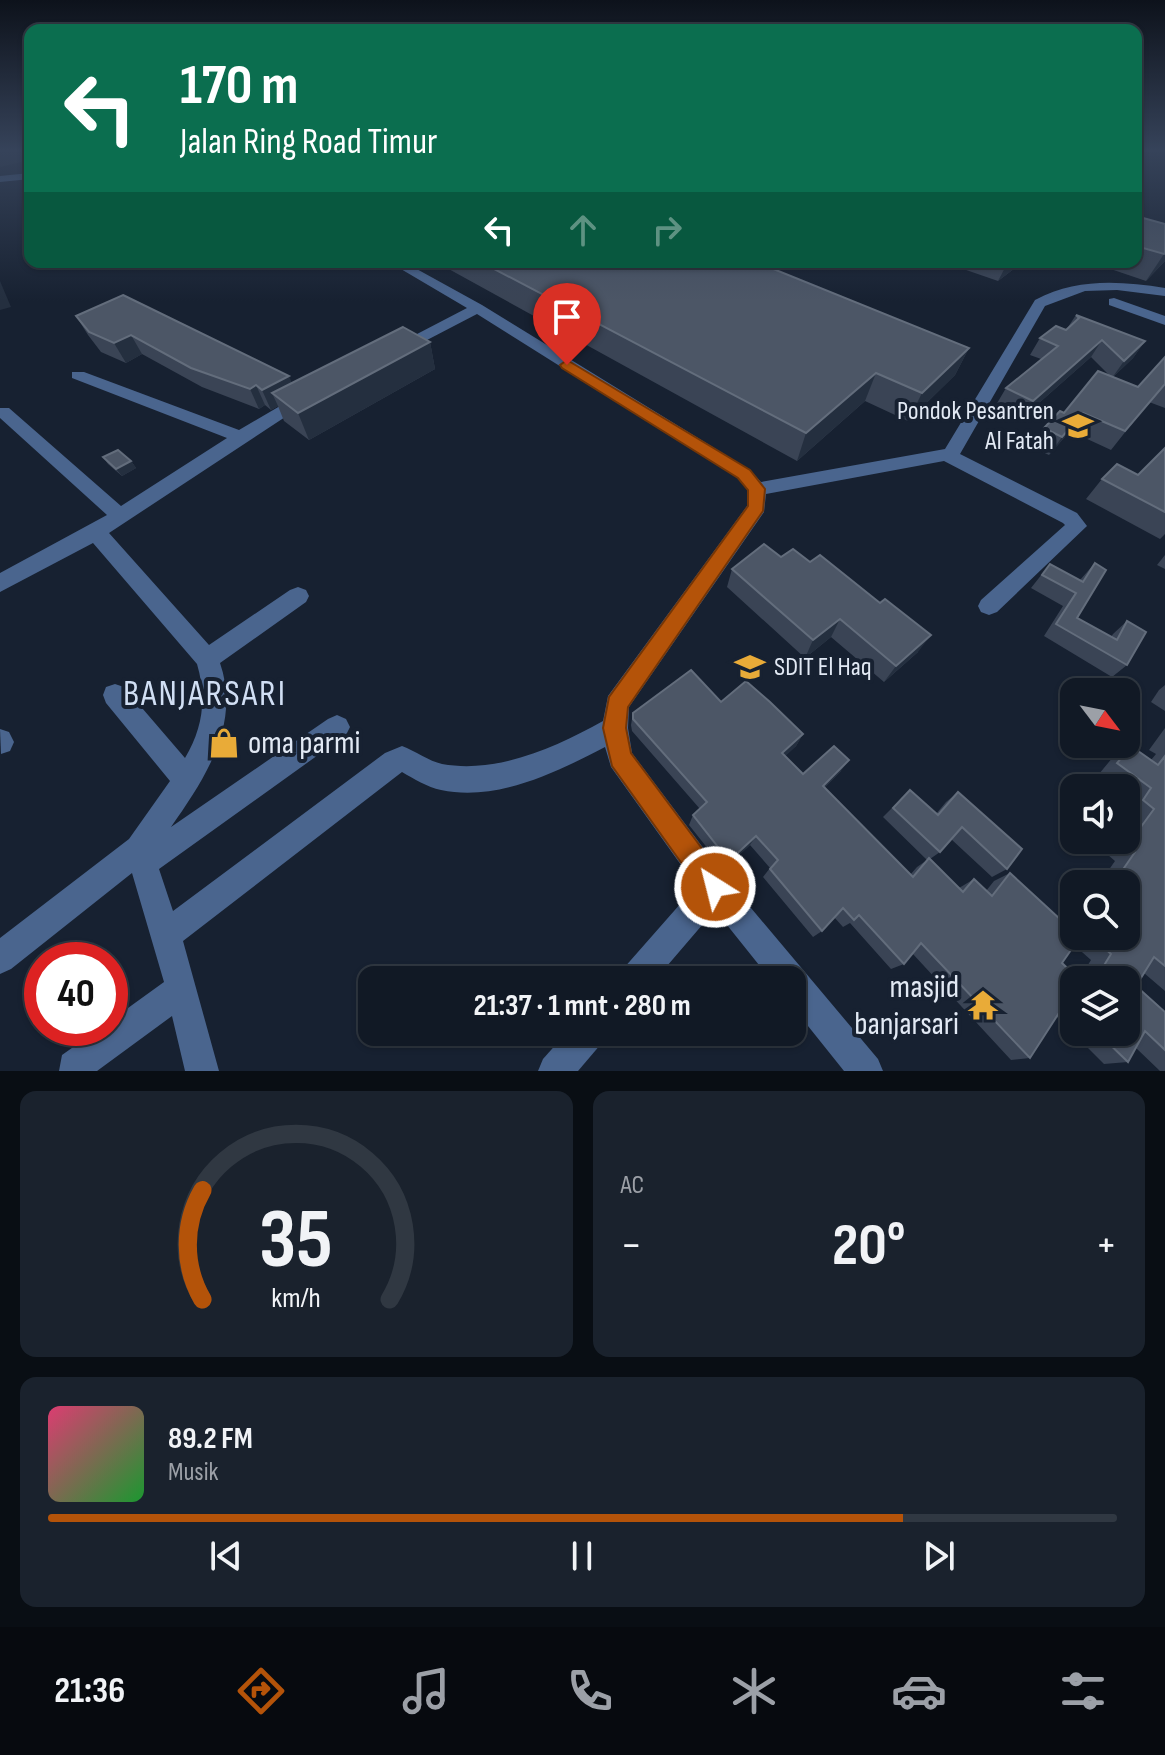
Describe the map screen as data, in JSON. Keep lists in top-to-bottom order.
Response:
{
  "districts": ["BANJARSARI"],
  "places": {
    "school or university": ["Pondok Pesantren Al Fatah", "SDIT El Haq"],
    "shop": ["oma parmi"],
    "temple": ["masjid banjarsari"]
  },
  "north": "bottom right",
  "page": {
    "turn": ["170 m", "Jalan Ring Road Timur"],
    "limit": "40",
    "trip": "21:37 · 1 mnt · 280 m",
    "tile": "AC",
    "heat": ["−", "20°", "+"],
    "song": ["89.2 FM", "Musik"],
    "tabs": "21:36",
    "gauge": ["35", "km/h"]
  }
}
